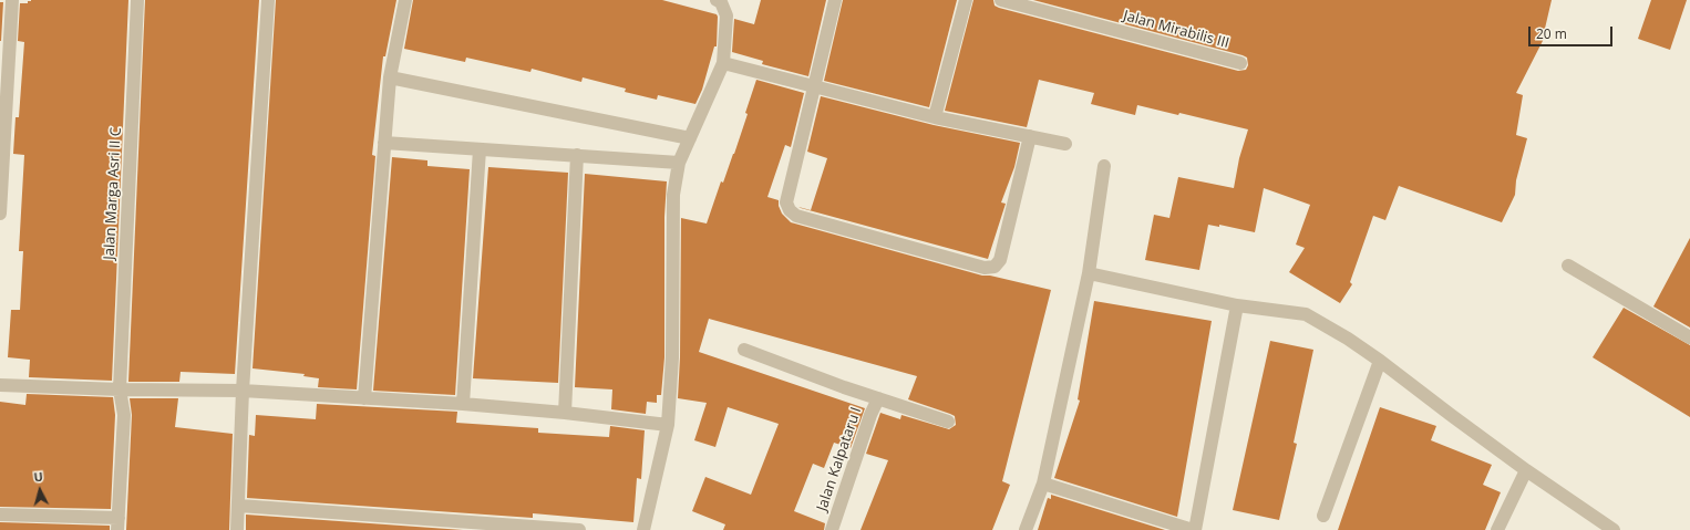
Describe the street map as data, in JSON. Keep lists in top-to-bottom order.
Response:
{
  "streets": {
    "street": ["Jalan Mirabilis III", "Jalan Marga Asri II C", "Jalan Kalpataru I"]
  },
  "scale_bar": "20 m",
  "north": "top"
}
